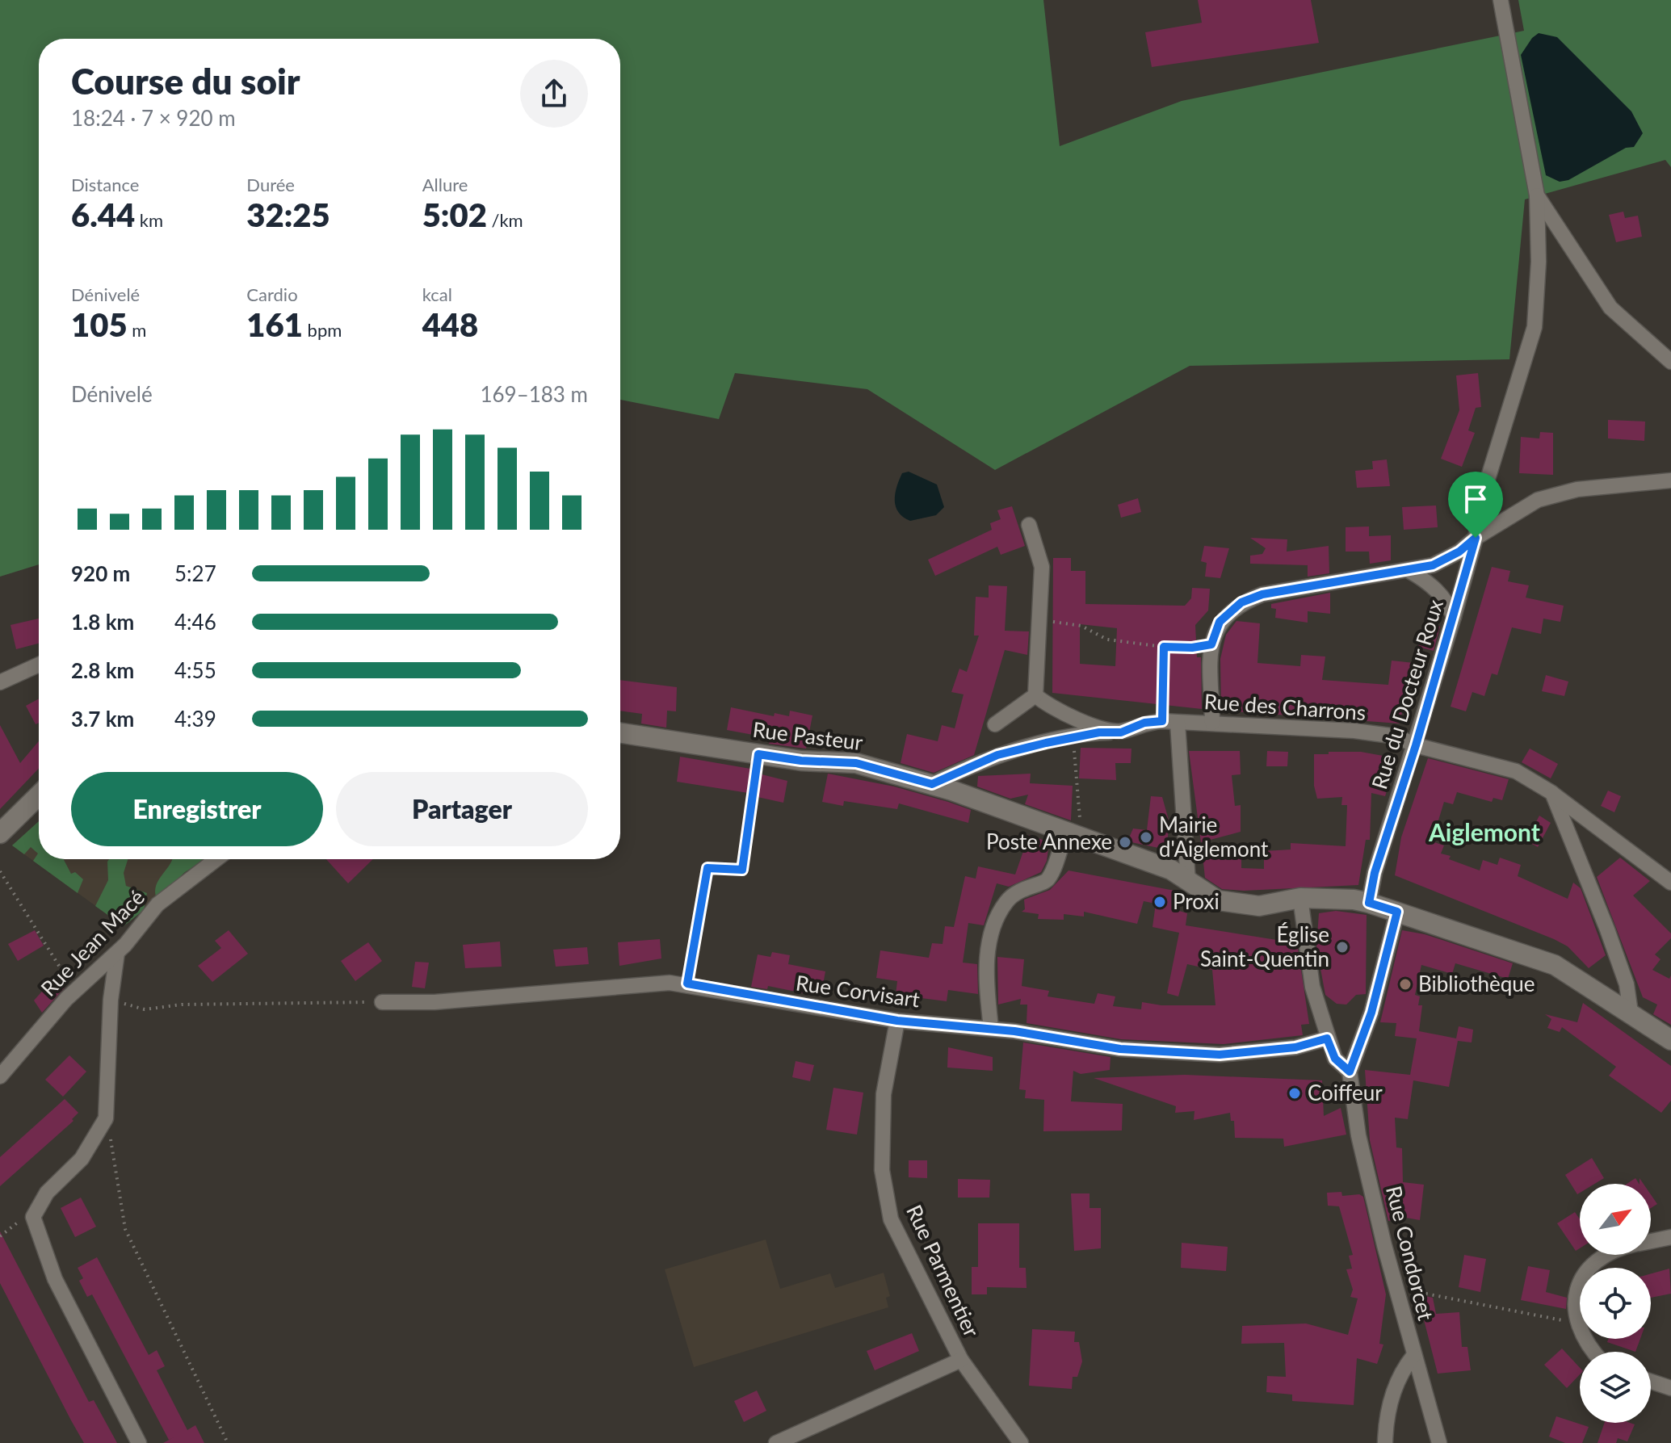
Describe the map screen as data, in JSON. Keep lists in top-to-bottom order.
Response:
{
  "streets": {
    "street": [
      "Rue du Docteur Roux",
      "Rue des Charrons",
      "Rue Pasteur",
      "Rue Jean Macé",
      "Rue Corvisart",
      "Rue Condorcet",
      "Rue Parmentier"
    ]
  },
  "crossings": [
    ["Rue du Docteur Roux", "Rue des Charrons"],
    ["Rue du Docteur Roux", "Rue Pasteur"],
    ["Rue des Charrons", "Rue Pasteur"],
    ["Rue Pasteur", "Rue Condorcet"],
    ["Rue Corvisart", "Rue Condorcet"],
    ["Rue Corvisart", "Rue Parmentier"]
  ],
  "districts": ["Aiglemont"],
  "places": [
    "Mairie d'Aiglemont",
    "Poste Annexe",
    "Proxi",
    "Église Saint-Quentin",
    "Bibliothèque",
    "Coiffeur"
  ],
  "north": "top right",
  "page": {
    "heading": ["Course du soir", "18:24 · 7 × 920 m"],
    "stats": [
      ["Distance", "6.44 km"],
      ["Durée", "32:25"],
      ["Allure", "5:02 /km"],
      ["Dénivelé", "105 m"],
      ["Cardio", "161 bpm"],
      ["kcal", "448"]
    ],
    "chart": ["Dénivelé", "169–183 m"],
    "list": [
      {
        "name": "920 m",
        "note": "5:27"
      },
      {
        "name": "1.8 km",
        "note": "4:46"
      },
      {
        "name": "2.8 km",
        "note": "4:55"
      },
      {
        "name": "3.7 km",
        "note": "4:39"
      }
    ],
    "buttons": ["Enregistrer", "Partager"]
  }
}
